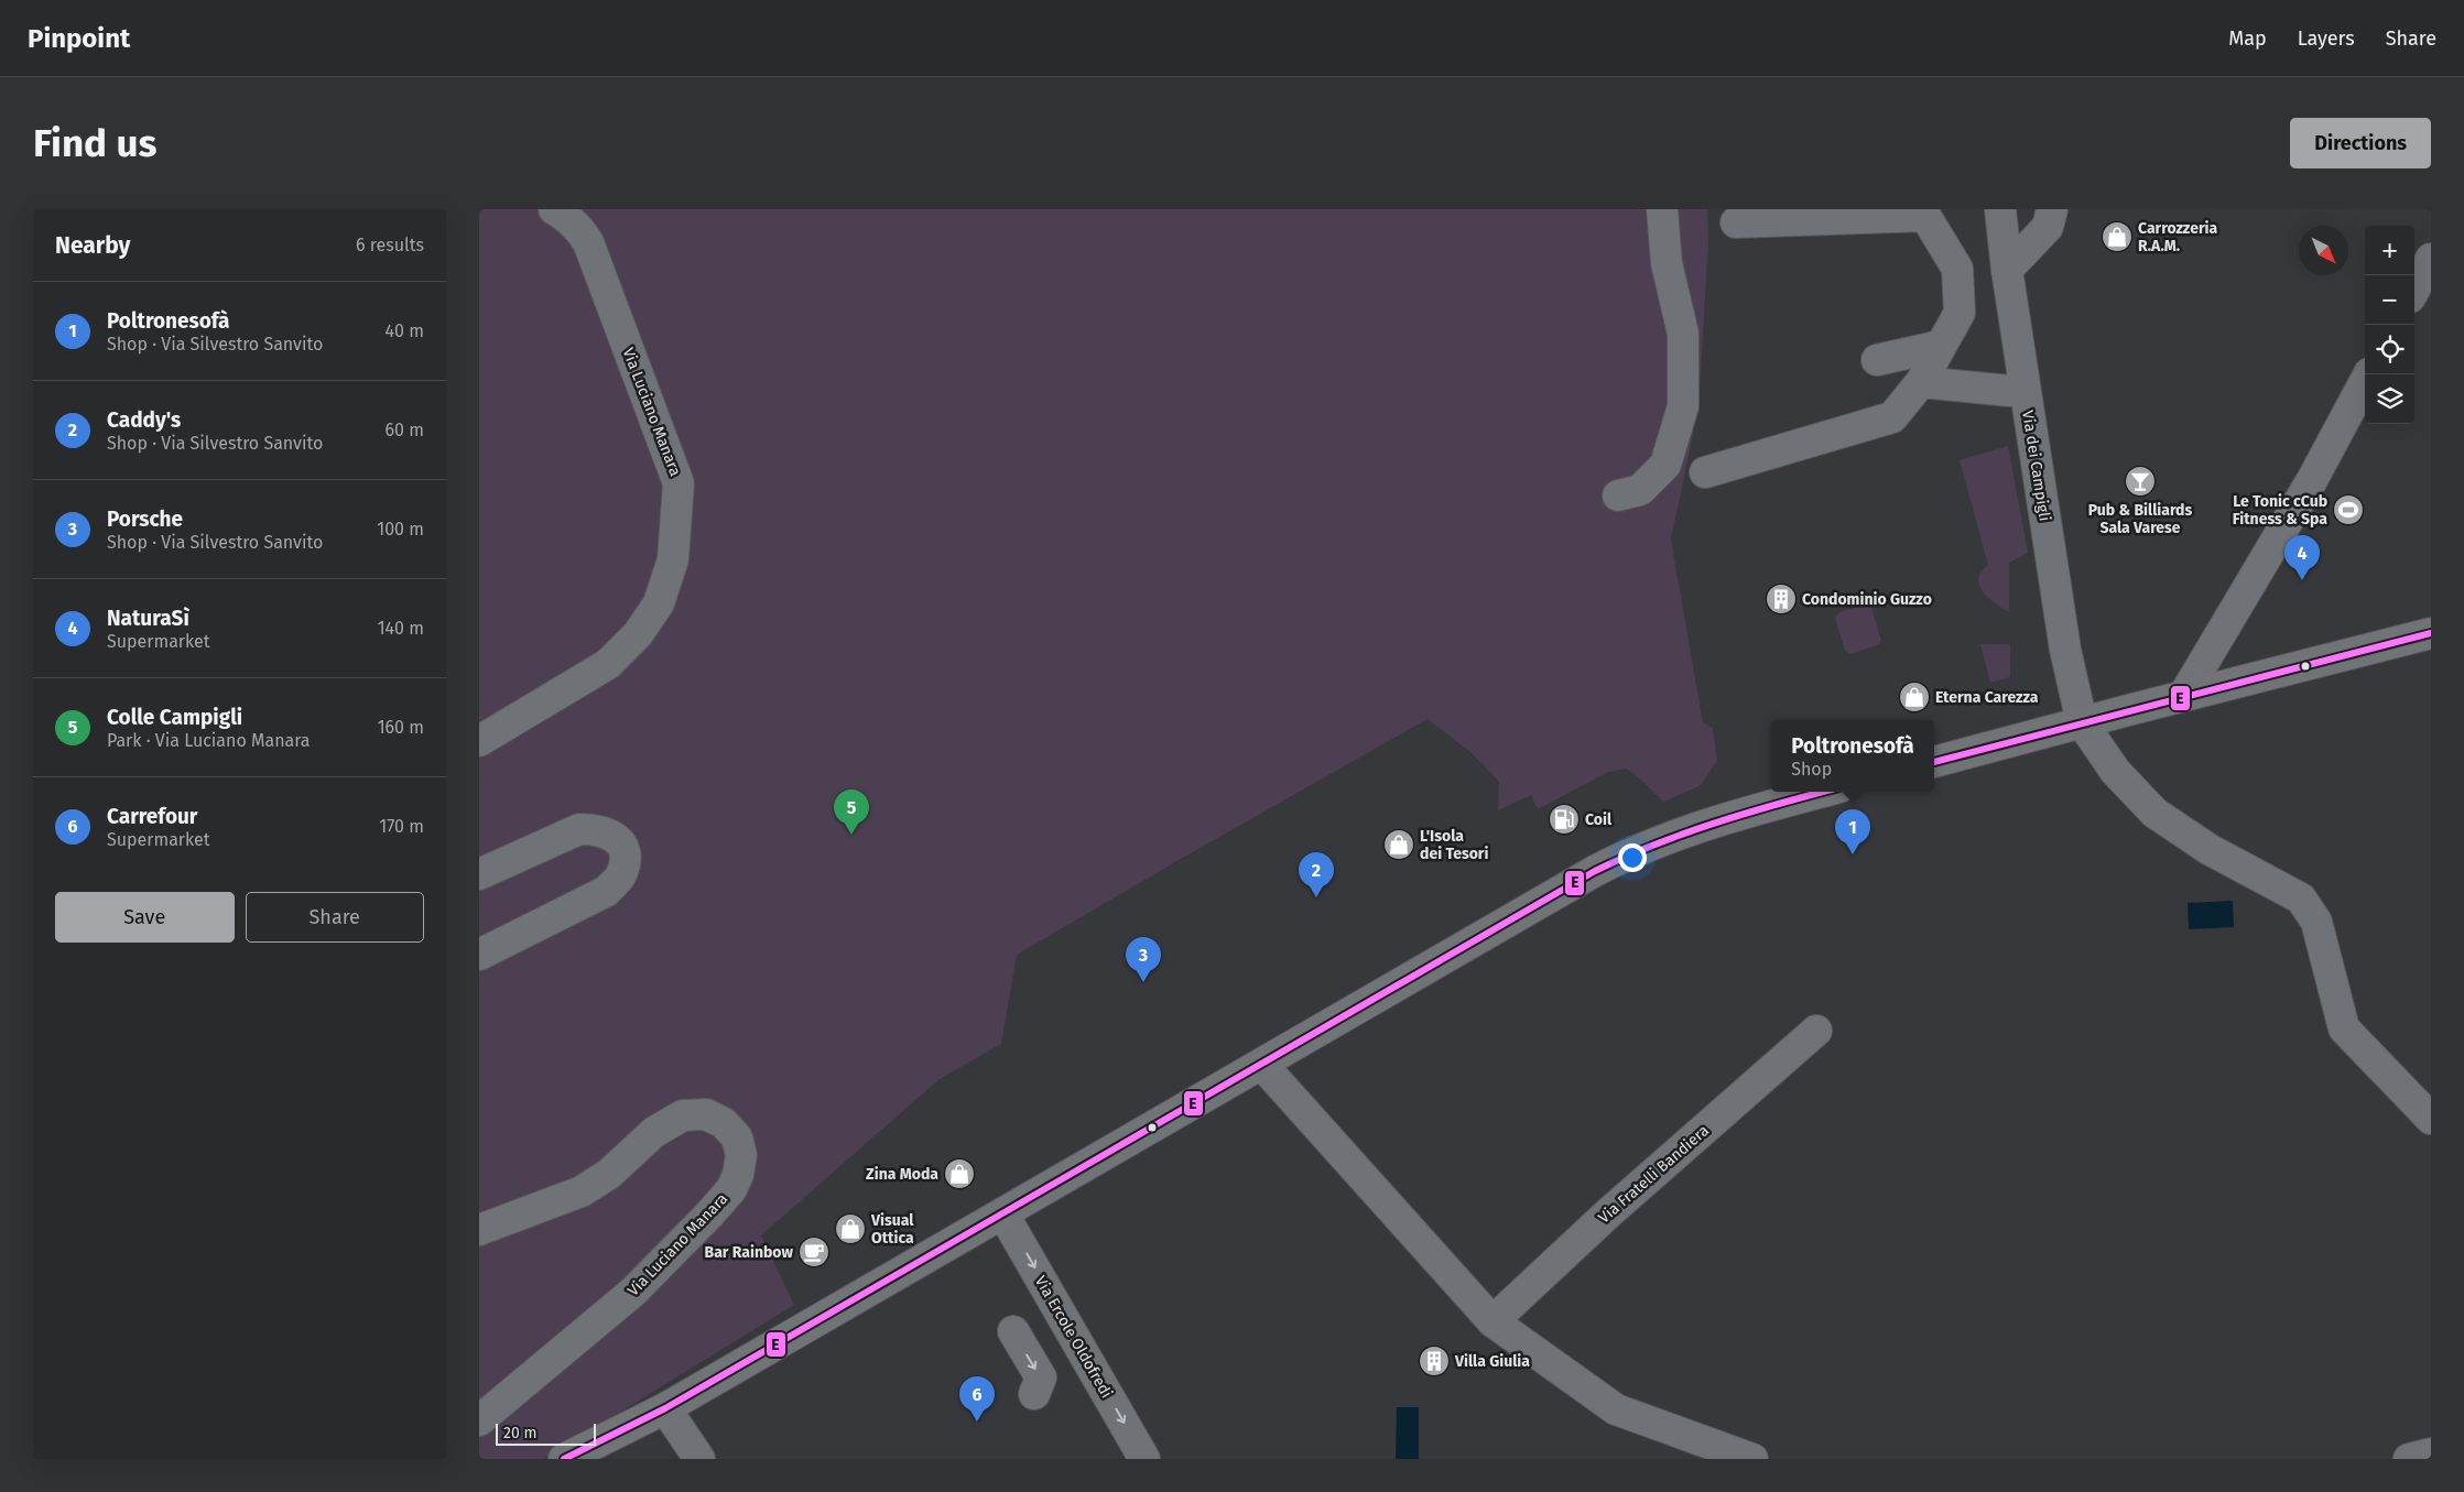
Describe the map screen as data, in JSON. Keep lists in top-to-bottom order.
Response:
{
  "streets": {
    "street": [
      "Via Luciano Manara",
      "Via dei Campigli",
      "Via Fratelli Bandiera",
      "Via Ercole Oldofredi"
    ]
  },
  "one_way": ["Via Ercole Oldofredi"],
  "places": {
    "shop": [
      "Carrozzeria R.A.M.",
      "Eterna Carezza",
      "L'Isola dei Tesori",
      "Zina Moda",
      "Visual Ottica"
    ],
    "bar": ["Pub & Billiards Sala Varese"],
    "sports": ["Le Tonic cCub Fitness & Spa"],
    "building": ["Condominio Guzzo", "Villa Giulia"],
    "fuel station": ["Coil"],
    "cafe": ["Bar Rainbow"]
  },
  "lines": ["transit line E"],
  "scale_bar": "20 m",
  "north": "bottom right",
  "page": {
    "header": "Pinpoint",
    "nav": ["Map", "Layers", "Share"],
    "buttons": [
      "Directions",
      ["Save", "Share"]
    ],
    "title": "Find us",
    "heading": ["Nearby", "6 results"],
    "map_buttons": ["+", "−"],
    "list": [
      {
        "mark": "1",
        "name": "Poltronesofà",
        "note": "Shop · Via Silvestro Sanvito",
        "value": "40 m"
      },
      {
        "mark": "2",
        "name": "Caddy's",
        "note": "Shop · Via Silvestro Sanvito",
        "value": "60 m"
      },
      {
        "mark": "3",
        "name": "Porsche",
        "note": "Shop · Via Silvestro Sanvito",
        "value": "100 m"
      },
      {
        "mark": "4",
        "name": "NaturaSì",
        "note": "Supermarket",
        "value": "140 m"
      },
      {
        "mark": "5",
        "name": "Colle Campigli",
        "note": "Park · Via Luciano Manara",
        "value": "160 m"
      },
      {
        "mark": "6",
        "name": "Carrefour",
        "note": "Supermarket",
        "value": "170 m"
      }
    ],
    "pins": [
      "4",
      "5",
      "1",
      "2",
      "3",
      "6"
    ],
    "popup": ["Poltronesofà", "Shop"],
    "scale": "20 m"
  }
}
